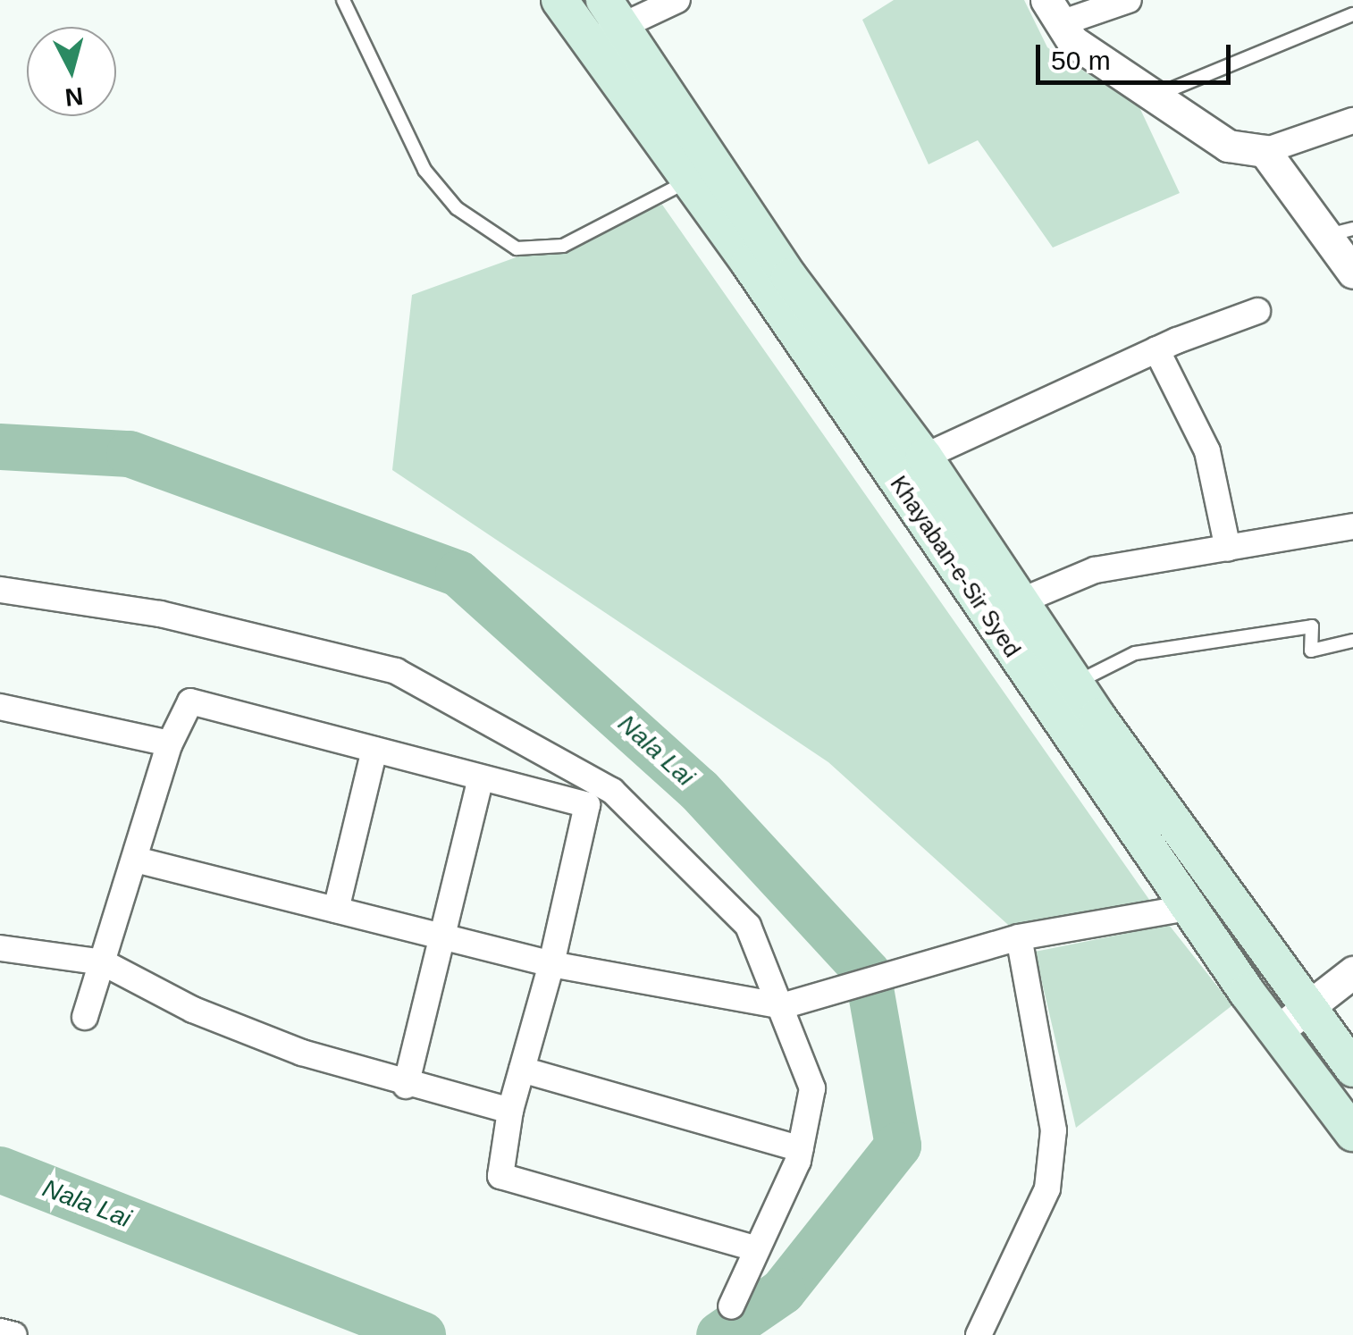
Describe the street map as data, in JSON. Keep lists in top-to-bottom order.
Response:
{
  "streets": {
    "main road": ["Khayaban-e-Sir Syed"]
  },
  "water": ["Nala Lai"],
  "scale_bar": "50 m",
  "north": "bottom"
}
